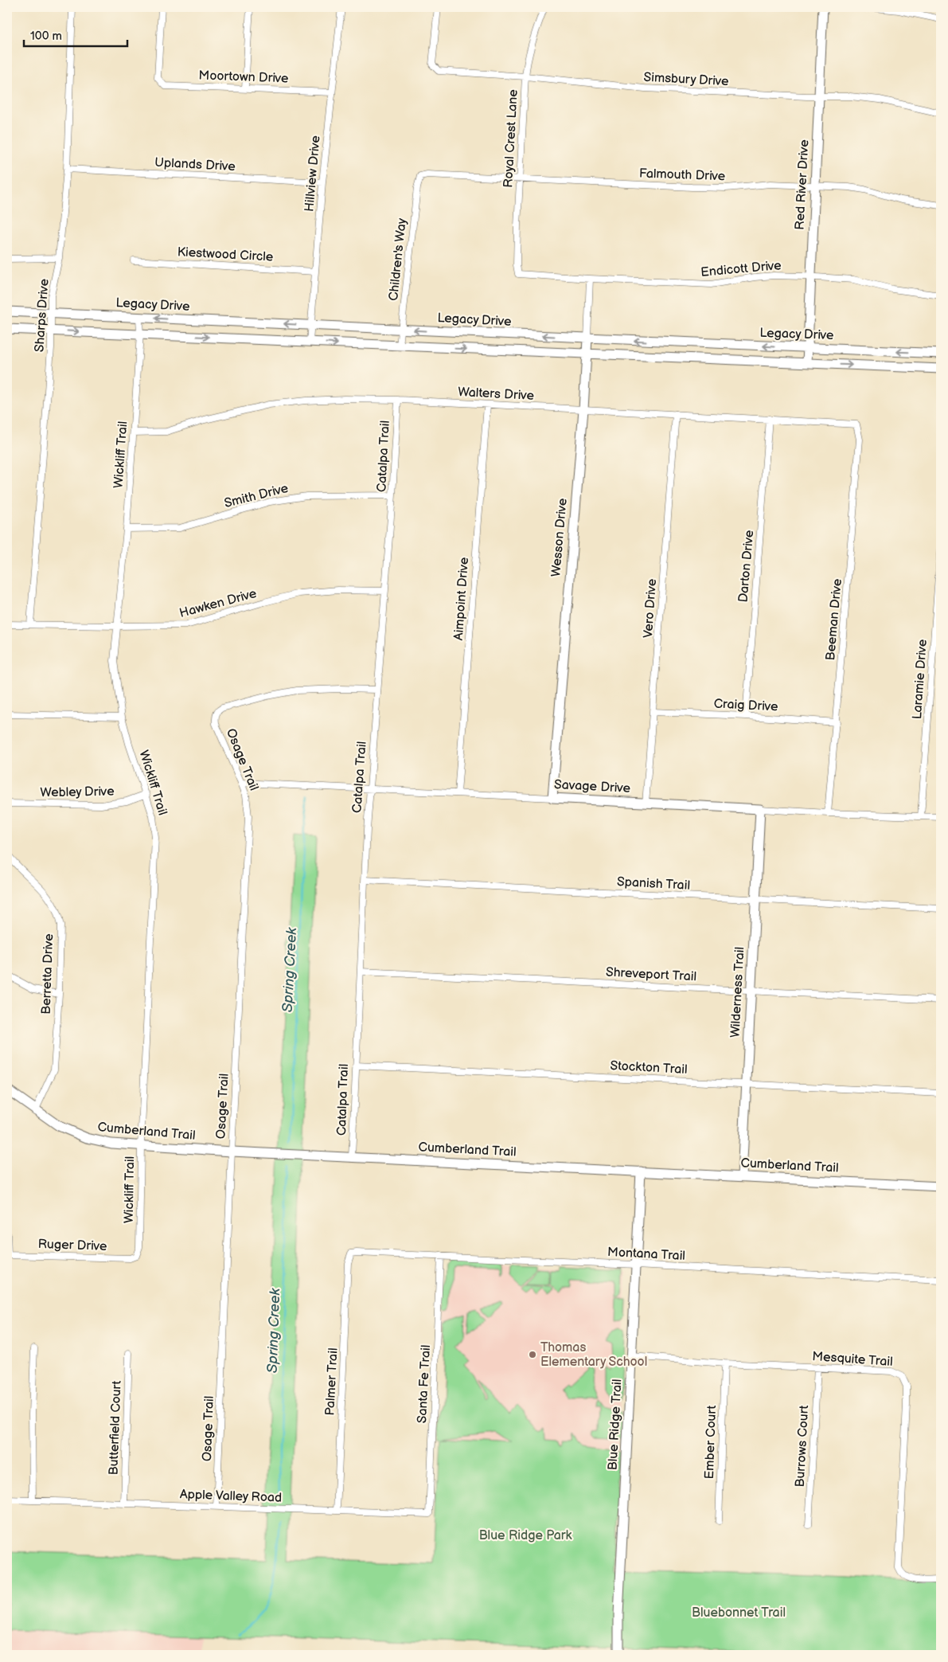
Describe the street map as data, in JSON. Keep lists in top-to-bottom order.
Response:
{
  "streets": {
    "street": [
      "Moortown Drive",
      "Simsbury Drive",
      "Royal Crest Lane",
      "Uplands Drive",
      "Hillview Drive",
      "Falmouth Drive",
      "Red River Drive",
      "Kiestwood Circle",
      "Children's Way",
      "Endicott Drive",
      "Legacy Drive",
      "Sharps Drive",
      "Walters Drive",
      "Wickliff Trail",
      "Catalpa Trail",
      "Smith Drive",
      "Wesson Drive",
      "Darton Drive",
      "Aimpoint Drive",
      "Hawken Drive",
      "Vero Drive",
      "Beeman Drive",
      "Laramie Drive",
      "Craig Drive",
      "Osage Trail",
      "Savage Drive",
      "Webley Drive",
      "Spanish Trail",
      "Berretta Drive",
      "Shreveport Trail",
      "Wilderness Trail",
      "Stockton Trail",
      "Cumberland Trail",
      "Ruger Drive",
      "Montana Trail",
      "Mesquite Trail",
      "Palmer Trail",
      "Santa Fe Trail",
      "Blue Ridge Trail",
      "Butterfield Court",
      "Ember Court",
      "Burrows Court",
      "Apple Valley Road"
    ]
  },
  "crossings": [
    ["Moortown Drive", "Hillview Drive"],
    ["Simsbury Drive", "Royal Crest Lane"],
    ["Simsbury Drive", "Red River Drive"],
    ["Royal Crest Lane", "Falmouth Drive"],
    ["Royal Crest Lane", "Endicott Drive"],
    ["Uplands Drive", "Hillview Drive"],
    ["Uplands Drive", "Sharps Drive"],
    ["Hillview Drive", "Kiestwood Circle"],
    ["Hillview Drive", "Legacy Drive"],
    ["Falmouth Drive", "Red River Drive"],
    ["Falmouth Drive", "Children's Way"],
    ["Red River Drive", "Endicott Drive"],
    ["Red River Drive", "Legacy Drive"],
    ["Children's Way", "Legacy Drive"],
    ["Endicott Drive", "Wesson Drive"],
    ["Legacy Drive", "Sharps Drive"],
    ["Legacy Drive", "Wickliff Trail"],
    ["Legacy Drive", "Wesson Drive"],
    ["Sharps Drive", "Hawken Drive"],
    ["Walters Drive", "Wickliff Trail"],
    ["Walters Drive", "Catalpa Trail"],
    ["Walters Drive", "Wesson Drive"],
    ["Walters Drive", "Darton Drive"],
    ["Walters Drive", "Aimpoint Drive"],
    ["Walters Drive", "Vero Drive"],
    ["Walters Drive", "Beeman Drive"],
    ["Wickliff Trail", "Smith Drive"],
    ["Wickliff Trail", "Hawken Drive"],
    ["Wickliff Trail", "Webley Drive"],
    ["Wickliff Trail", "Cumberland Trail"],
    ["Wickliff Trail", "Ruger Drive"],
    ["Catalpa Trail", "Smith Drive"],
    ["Catalpa Trail", "Hawken Drive"],
    ["Catalpa Trail", "Osage Trail"],
    ["Catalpa Trail", "Savage Drive"],
    ["Catalpa Trail", "Spanish Trail"],
    ["Catalpa Trail", "Shreveport Trail"],
    ["Catalpa Trail", "Stockton Trail"],
    ["Catalpa Trail", "Cumberland Trail"],
    ["Wesson Drive", "Savage Drive"],
    ["Darton Drive", "Craig Drive"],
    ["Aimpoint Drive", "Savage Drive"],
    ["Vero Drive", "Craig Drive"],
    ["Vero Drive", "Savage Drive"],
    ["Beeman Drive", "Craig Drive"],
    ["Beeman Drive", "Savage Drive"],
    ["Laramie Drive", "Savage Drive"],
    ["Osage Trail", "Savage Drive"],
    ["Osage Trail", "Cumberland Trail"],
    ["Osage Trail", "Apple Valley Road"],
    ["Savage Drive", "Wilderness Trail"],
    ["Spanish Trail", "Wilderness Trail"],
    ["Berretta Drive", "Cumberland Trail"],
    ["Shreveport Trail", "Wilderness Trail"],
    ["Wilderness Trail", "Stockton Trail"],
    ["Wilderness Trail", "Cumberland Trail"],
    ["Cumberland Trail", "Blue Ridge Trail"],
    ["Montana Trail", "Palmer Trail"],
    ["Montana Trail", "Santa Fe Trail"],
    ["Montana Trail", "Blue Ridge Trail"],
    ["Mesquite Trail", "Blue Ridge Trail"],
    ["Mesquite Trail", "Ember Court"],
    ["Mesquite Trail", "Burrows Court"],
    ["Palmer Trail", "Apple Valley Road"],
    ["Santa Fe Trail", "Apple Valley Road"],
    ["Butterfield Court", "Apple Valley Road"]
  ],
  "water": ["Spring Creek"],
  "parks": ["Blue Ridge Park", "Bluebonnet Trail"],
  "places": ["Thomas Elementary School"],
  "scale_bar": "100 m"
}
